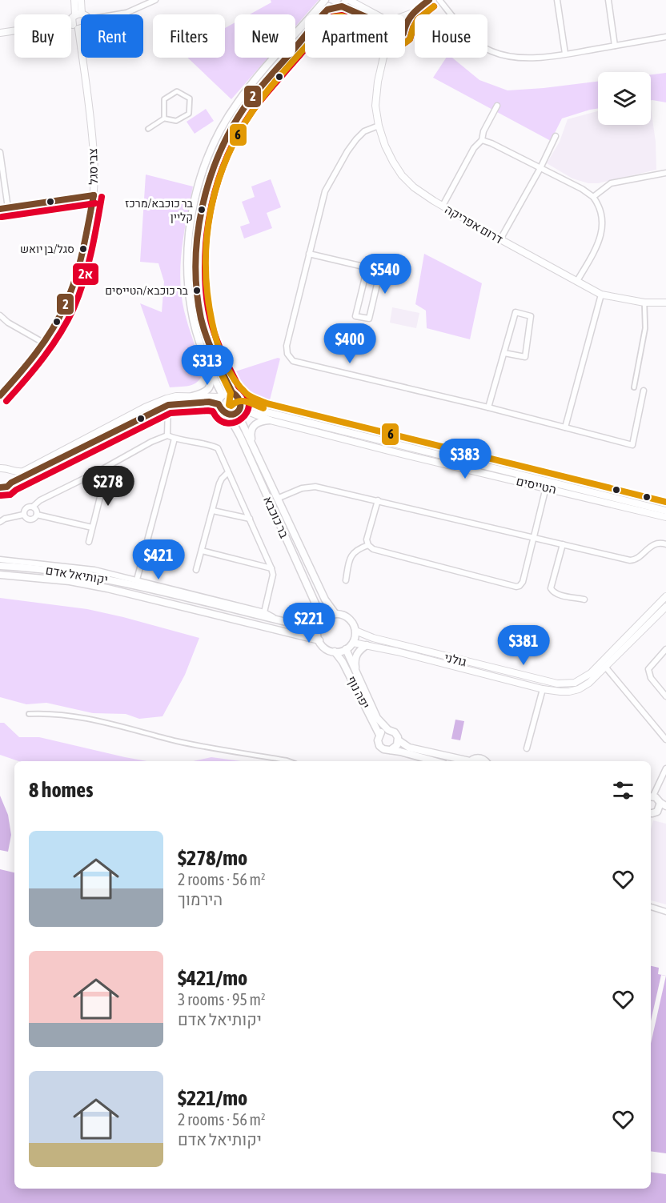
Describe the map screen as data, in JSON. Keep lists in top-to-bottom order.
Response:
{
  "streets": {
    "main road": ["בר כוכבא", "יקותיאל אדם", "יפה נוף"],
    "street": [
      "צבי סגל",
      "דרום אפריקה",
      "הטייסים",
      "גולני"
    ]
  },
  "crossings": [
    ["הטייסים", "בר כוכבא"],
    ["בר כוכבא", "יקותיאל אדם"],
    ["בר כוכבא", "גולני"],
    ["בר כוכבא", "יפה נוף"],
    ["יקותיאל אדם", "גולני"],
    ["יקותיאל אדם", "יפה נוף"],
    ["גולני", "יפה נוף"]
  ],
  "places": ["בר כוכבא/מרכז קליין", "סגל/בן יואש", "בר כוכבא/הטייסים"],
  "lines": ["transit line 2", "transit line 2א", "transit line 6"],
  "page": {
    "chip": [
      "Buy",
      "Rent",
      "Filters",
      "New",
      "Apartment",
      "House"
    ],
    "price": [
      "$540",
      "$400",
      "$313",
      "$383",
      "$278",
      "$421",
      "$221",
      "$381"
    ],
    "heading": "8 homes",
    "list": [
      {
        "name": "$278/mo",
        "note": "2 rooms · 56 m² · הירמוך"
      },
      {
        "name": "$421/mo",
        "note": "3 rooms · 95 m² · יקותיאל אדם"
      },
      {
        "name": "$221/mo",
        "note": "2 rooms · 56 m² · יקותיאל אדם"
      }
    ]
  }
}
